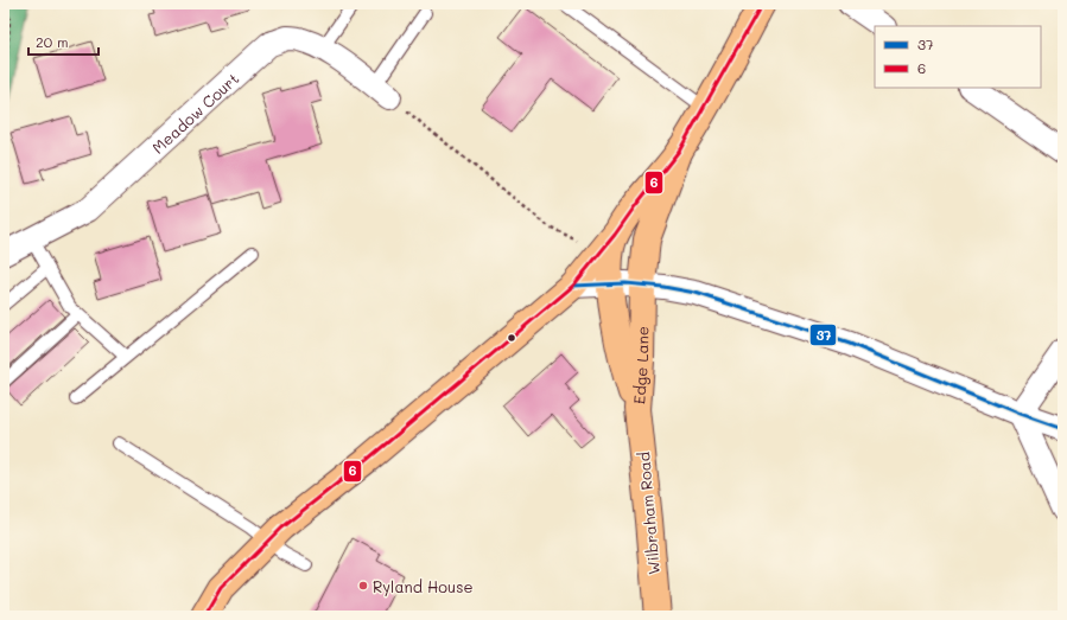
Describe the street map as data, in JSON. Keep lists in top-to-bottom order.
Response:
{
  "streets": {
    "main road": ["Edge Lane", "Wilbraham Road"],
    "street": ["Meadow Court"]
  },
  "crossings": [
    ["Edge Lane", "Wilbraham Road"]
  ],
  "places": ["Ryland House"],
  "lines": ["transit line 6", "transit line 37"],
  "legend": ["37", "6"],
  "scale_bar": "20 m"
}
